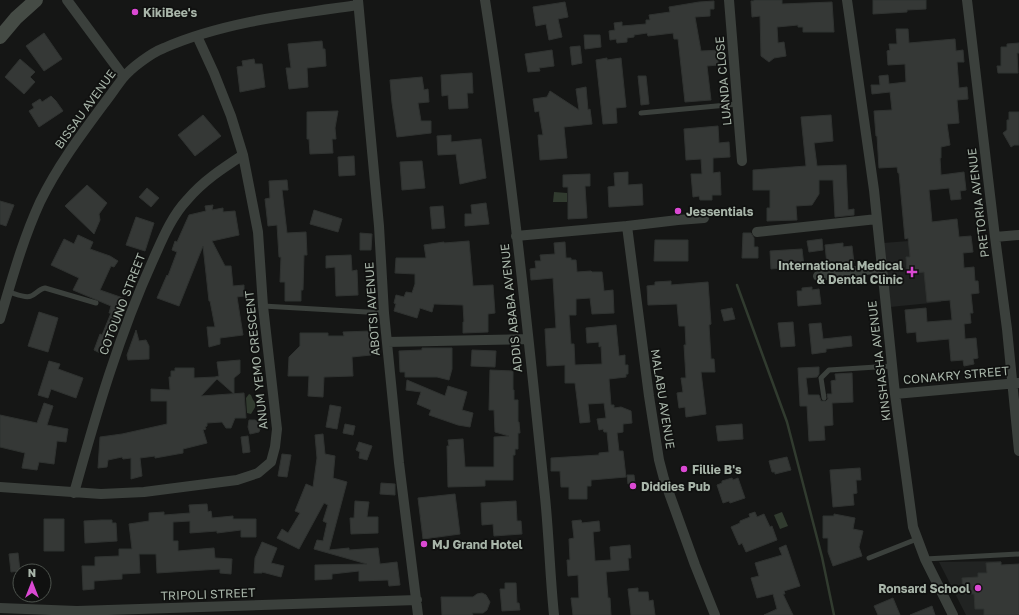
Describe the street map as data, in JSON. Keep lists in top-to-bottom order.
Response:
{
  "streets": {
    "street": [
      "LUANDA CLOSE",
      "BISSAU AVENUE",
      "PRETORIA AVENUE",
      "COTOUNO STREET",
      "ADDIS ABABA AVENUE",
      "ABOTSI AVENUE",
      "ANUM YEMO CRESCENT",
      "KINSHASHA AVENUE",
      "CONAKRY STREET",
      "MALABU AVENUE",
      "TRIPOLI STREET"
    ]
  },
  "crossings": [
    ["BISSAU AVENUE", "ABOTSI AVENUE"],
    ["BISSAU AVENUE", "ANUM YEMO CRESCENT"],
    ["PRETORIA AVENUE", "CONAKRY STREET"],
    ["COTOUNO STREET", "ANUM YEMO CRESCENT"],
    ["ABOTSI AVENUE", "TRIPOLI STREET"],
    ["KINSHASHA AVENUE", "CONAKRY STREET"]
  ],
  "places": {
    "other": [
      "KikiBee's",
      "Jessentials",
      "Fillie B's",
      "Diddies Pub",
      "MJ Grand Hotel",
      "Ronsard School"
    ],
    "health": ["International Medical & Dental Clinic"]
  },
  "north": "top"
}
